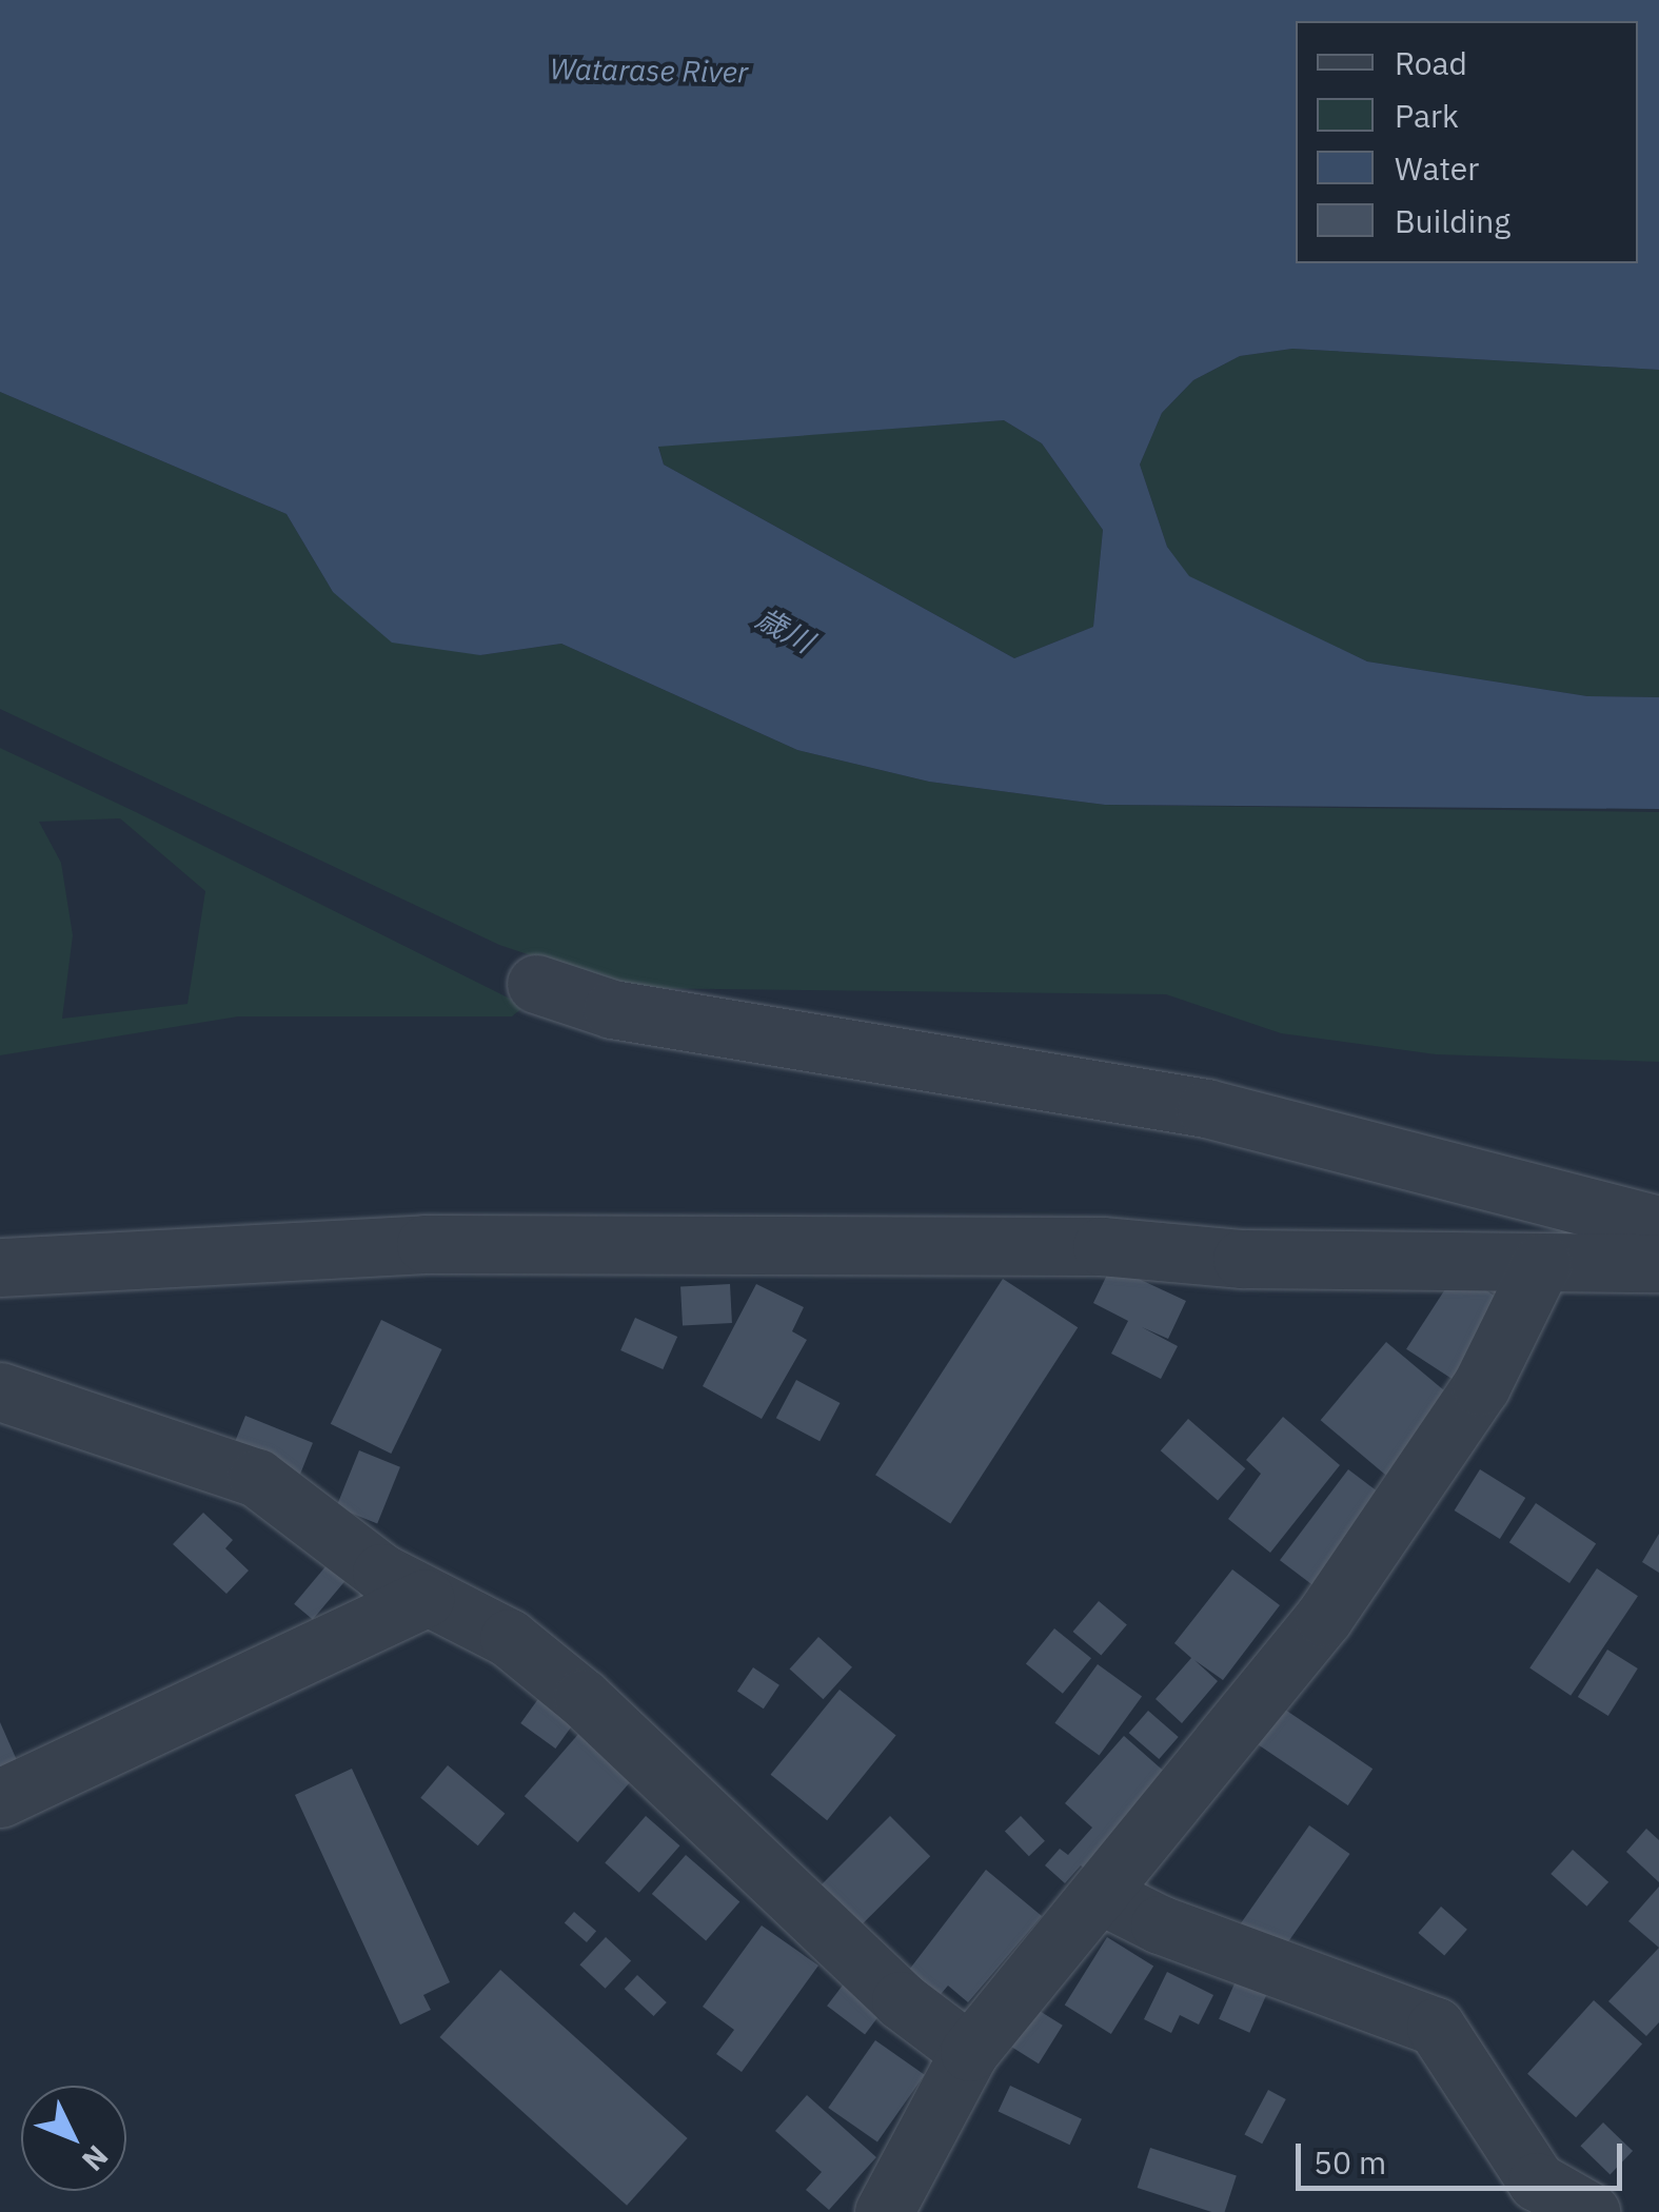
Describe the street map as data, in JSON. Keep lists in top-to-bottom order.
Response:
{
  "water": ["Watarase River", "歳川"],
  "legend": [
    "Road",
    "Park",
    "Water",
    "Building"
  ],
  "scale_bar": "50 m",
  "north": "bottom right"
}
